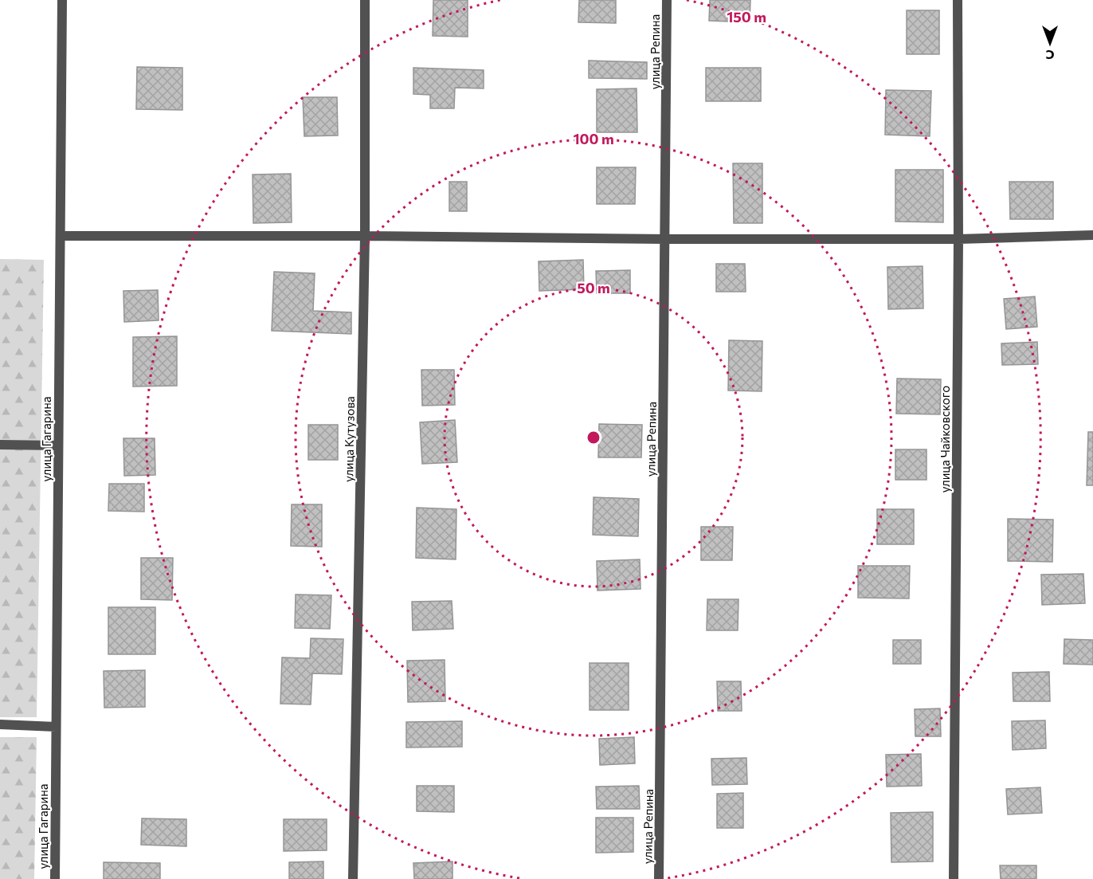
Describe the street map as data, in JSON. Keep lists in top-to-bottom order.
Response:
{
  "streets": {
    "street": [
      "улица Репина",
      "улица Гагарина",
      "улица Кутузова",
      "улица Чайковского"
    ]
  },
  "north": "bottom",
  "rings": ["150 m", "100 m", "50 m"]
}
